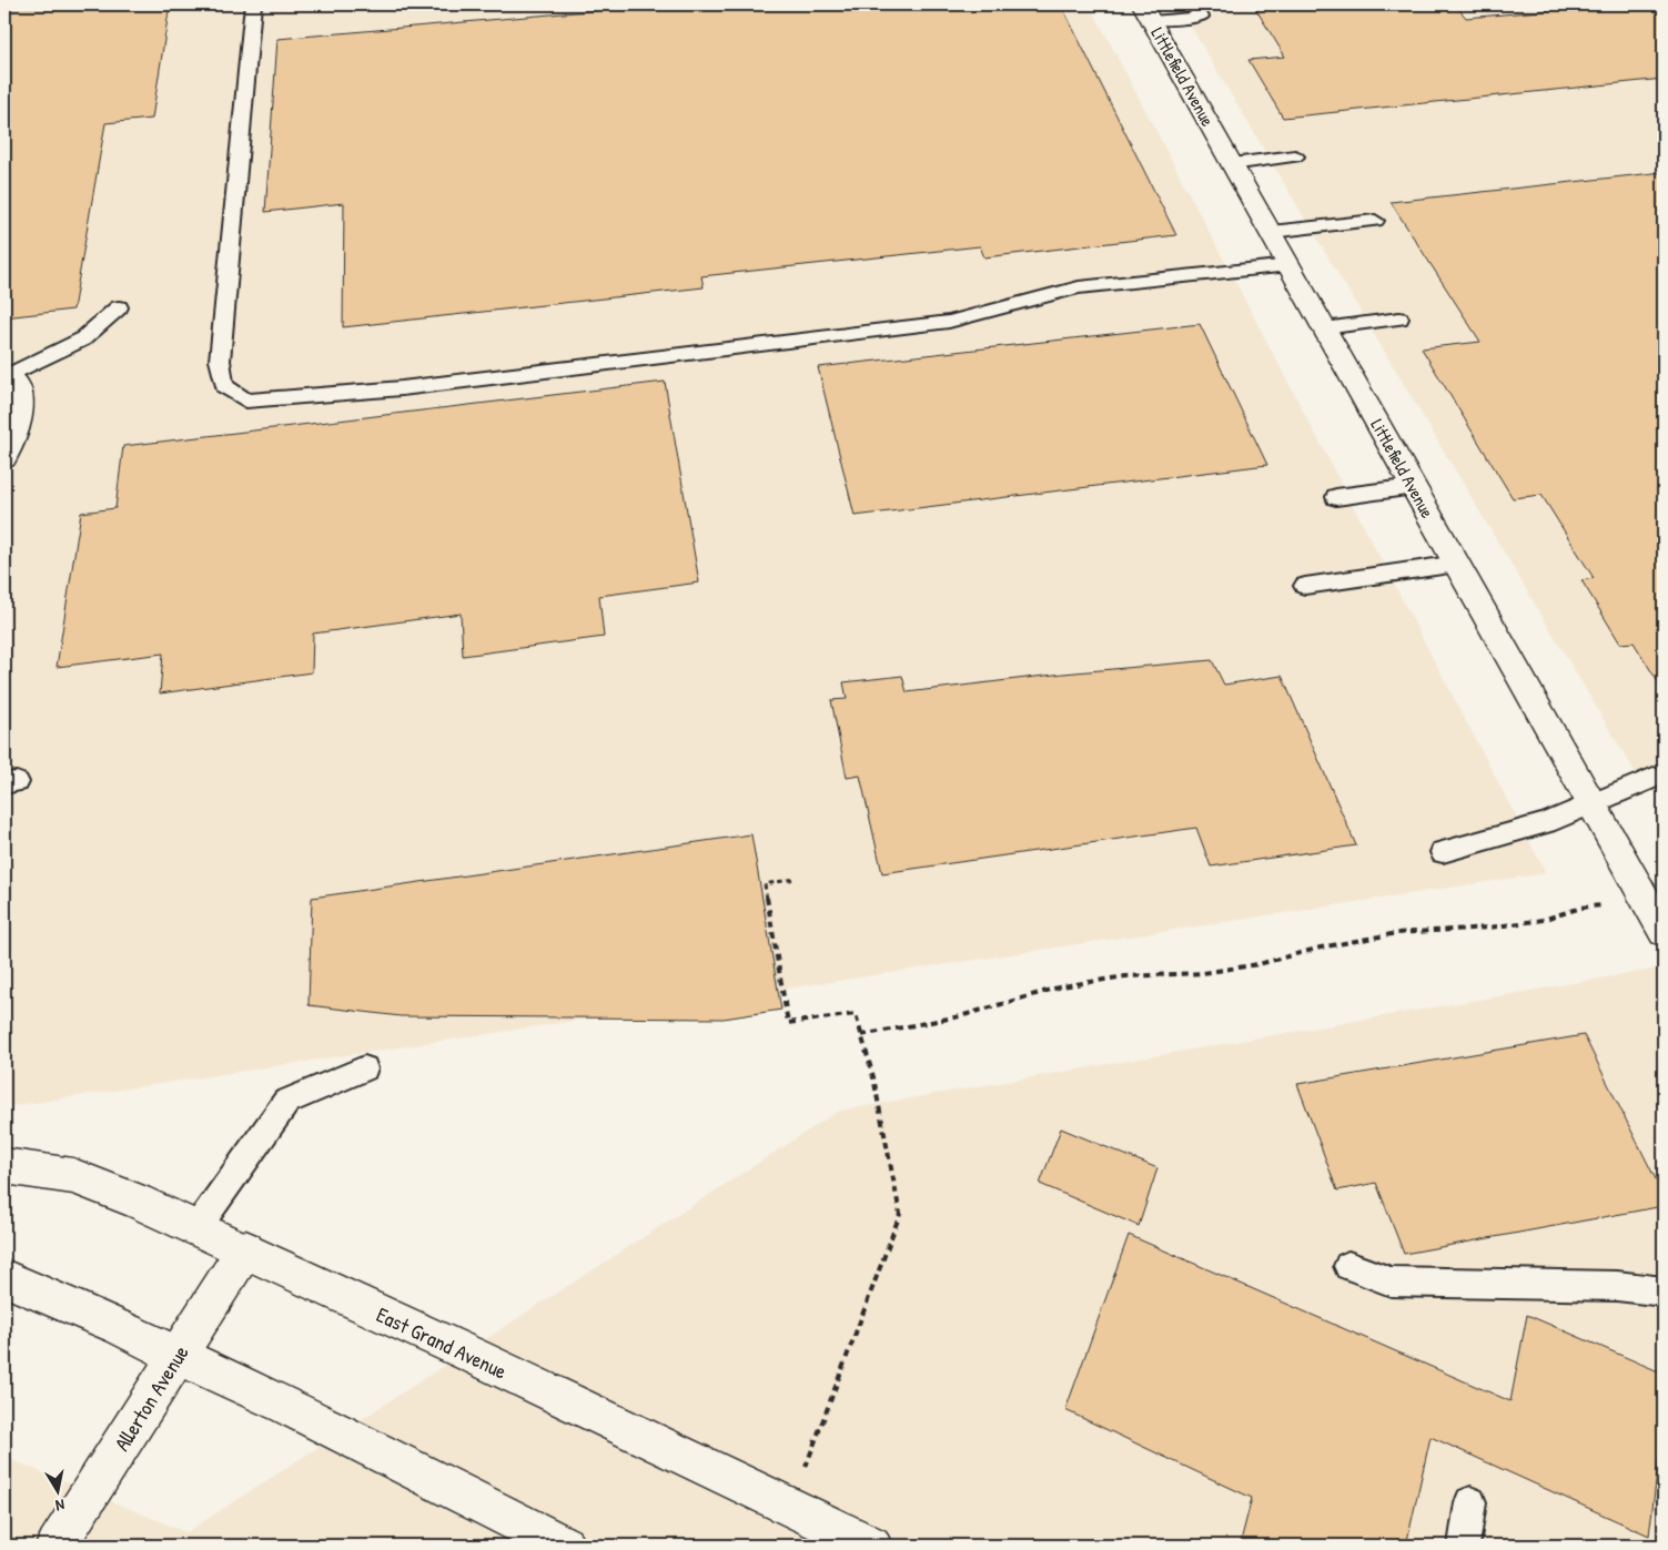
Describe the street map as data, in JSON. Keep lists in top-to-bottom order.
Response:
{
  "streets": {
    "street": ["Littlefield Avenue", "East Grand Avenue", "Allerton Avenue"]
  },
  "crossings": [
    ["East Grand Avenue", "Allerton Avenue"]
  ],
  "north": "bottom"
}
